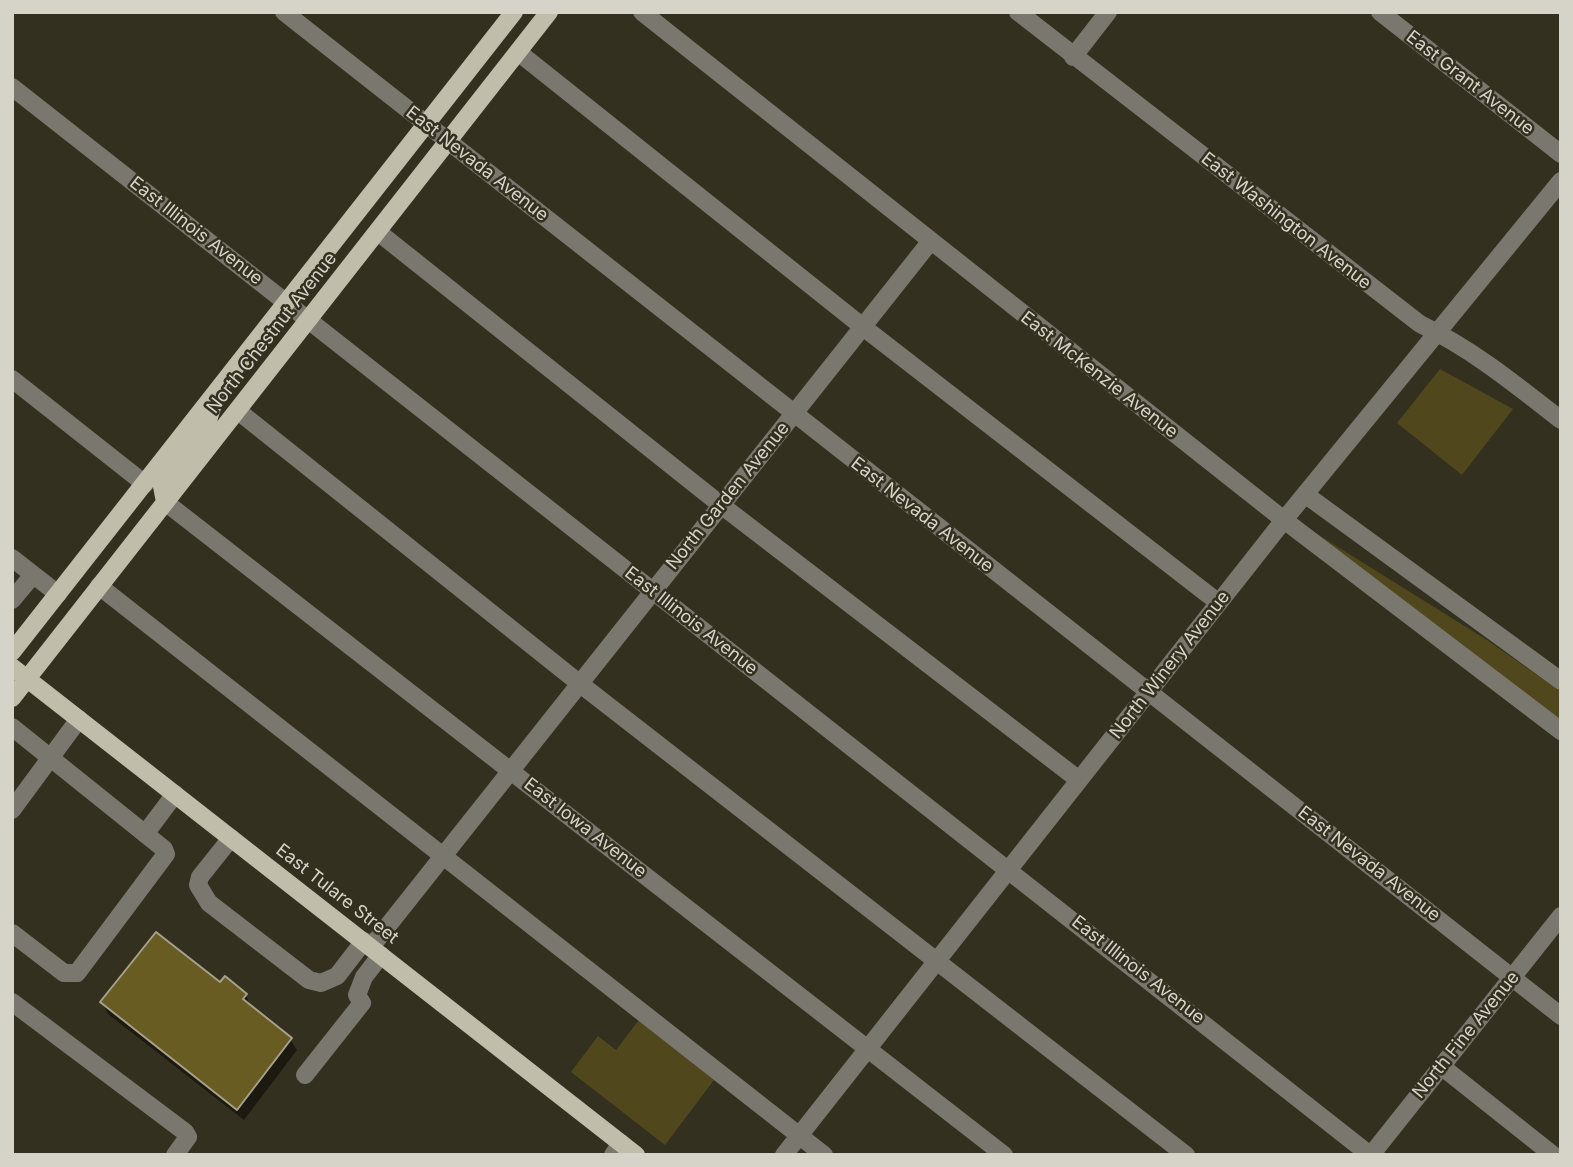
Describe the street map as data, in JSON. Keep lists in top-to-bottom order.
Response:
{
  "streets": {
    "main road": ["North Chestnut Avenue", "East Tulare Street"],
    "street": [
      "East Grant Avenue",
      "East Nevada Avenue",
      "East Washington Avenue",
      "East Illinois Avenue",
      "East McKenzie Avenue",
      "North Garden Avenue",
      "North Winery Avenue",
      "East Iowa Avenue",
      "North Fine Avenue"
    ]
  },
  "crossings": [
    ["East Nevada Avenue", "North Chestnut Avenue"],
    ["East Nevada Avenue", "North Garden Avenue"],
    ["East Nevada Avenue", "North Winery Avenue"],
    ["East Nevada Avenue", "North Fine Avenue"],
    ["East Washington Avenue", "North Winery Avenue"],
    ["East Illinois Avenue", "North Chestnut Avenue"],
    ["East Illinois Avenue", "North Garden Avenue"],
    ["East Illinois Avenue", "North Winery Avenue"],
    ["East Illinois Avenue", "North Fine Avenue"],
    ["North Chestnut Avenue", "East Iowa Avenue"],
    ["North Chestnut Avenue", "East Tulare Street"],
    ["East McKenzie Avenue", "North Garden Avenue"],
    ["East McKenzie Avenue", "North Winery Avenue"],
    ["North Garden Avenue", "East Iowa Avenue"],
    ["North Garden Avenue", "East Tulare Street"],
    ["North Winery Avenue", "East Iowa Avenue"]
  ]
}
